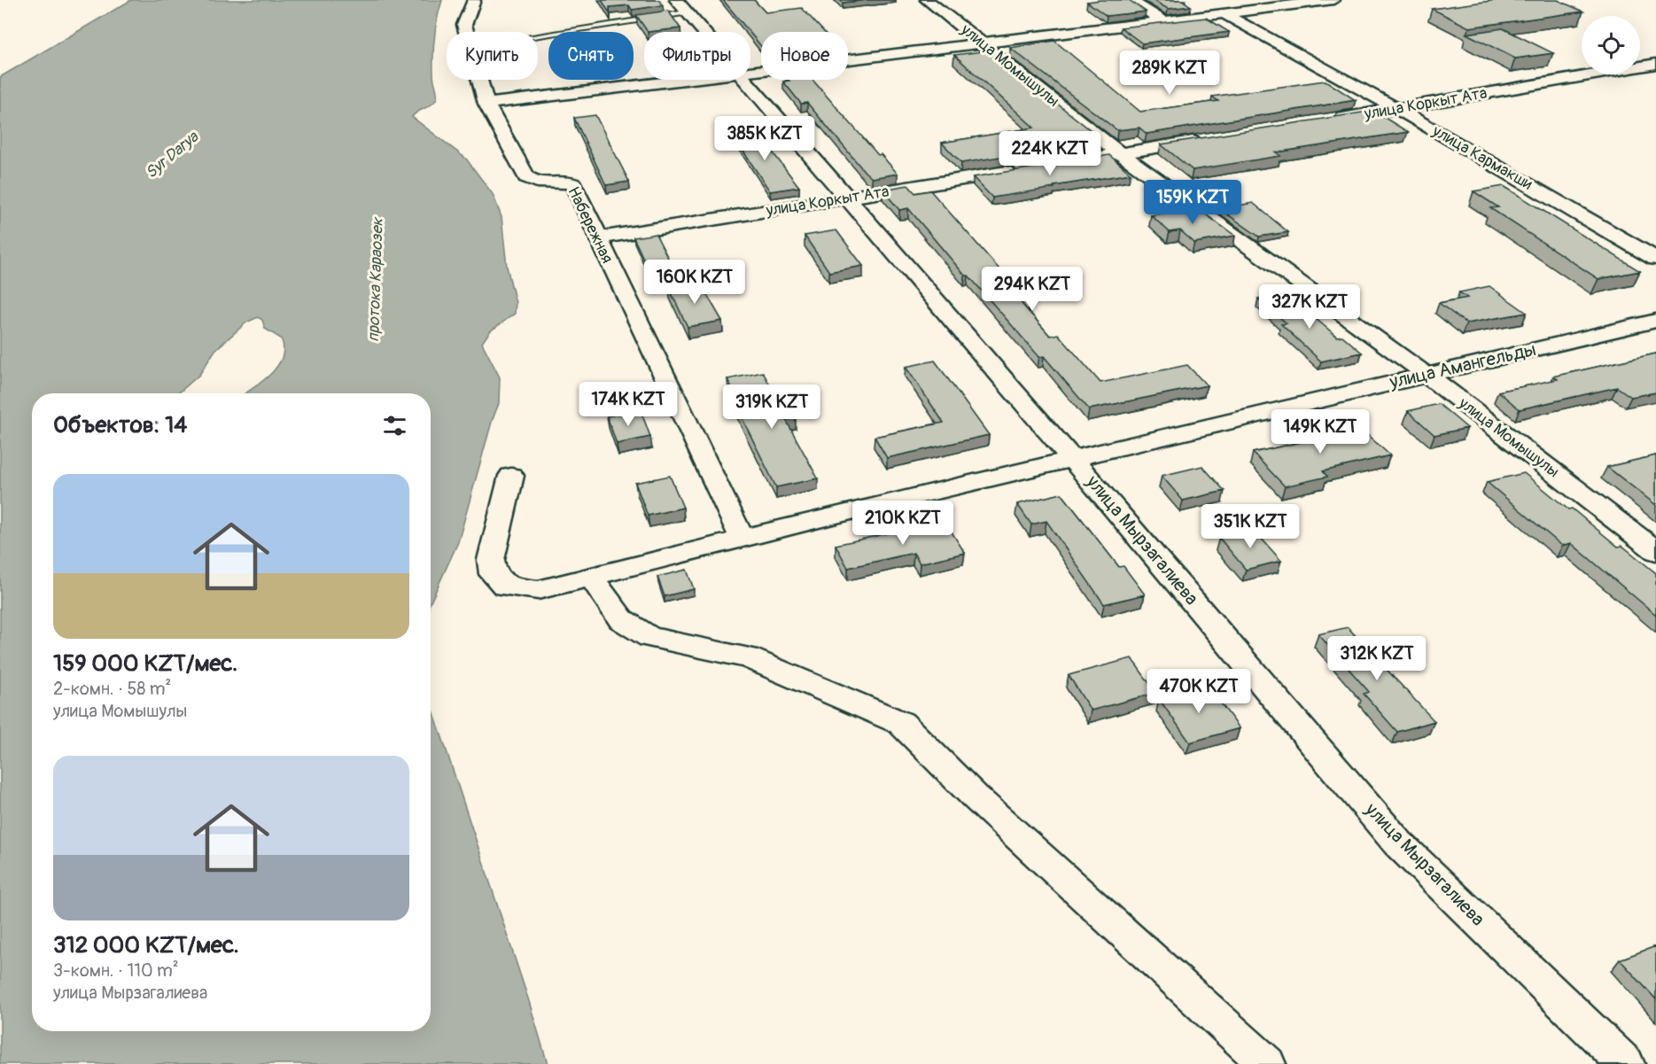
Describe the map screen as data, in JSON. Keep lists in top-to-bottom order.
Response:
{
  "streets": {
    "street": [
      "улица Момышулы",
      "улица Коркыт Ата",
      "улица Кармакши",
      "Набережная",
      "улица Амангельды",
      "улица Мырзагалиева"
    ]
  },
  "crossings": [
    ["улица Момышулы", "улица Амангельды"],
    ["улица Коркыт Ата", "улица Кармакши"],
    ["улица Коркыт Ата", "Набережная"],
    ["улица Коркыт Ата", "улица Мырзагалиева"],
    ["Набережная", "улица Амангельды"],
    ["улица Амангельды", "улица Мырзагалиева"]
  ],
  "water": ["Syr Darya", "протока Караозек"],
  "page": {
    "chip": [
      "Купить",
      "Снять",
      "Фильтры",
      "Новое"
    ],
    "price": [
      "289K KZT",
      "385K KZT",
      "224K KZT",
      "159K KZT",
      "160K KZT",
      "294K KZT",
      "327K KZT",
      "174K KZT",
      "319K KZT",
      "149K KZT",
      "210K KZT",
      "351K KZT",
      "312K KZT",
      "470K KZT"
    ],
    "heading": "Объектов: 14",
    "list": [
      {
        "name": "159 000 KZT/мес.",
        "note": "2-комн. · 58 m² · улица Момышулы"
      },
      {
        "name": "312 000 KZT/мес.",
        "note": "3-комн. · 110 m² · улица Мырзагалиева"
      }
    ]
  }
}
